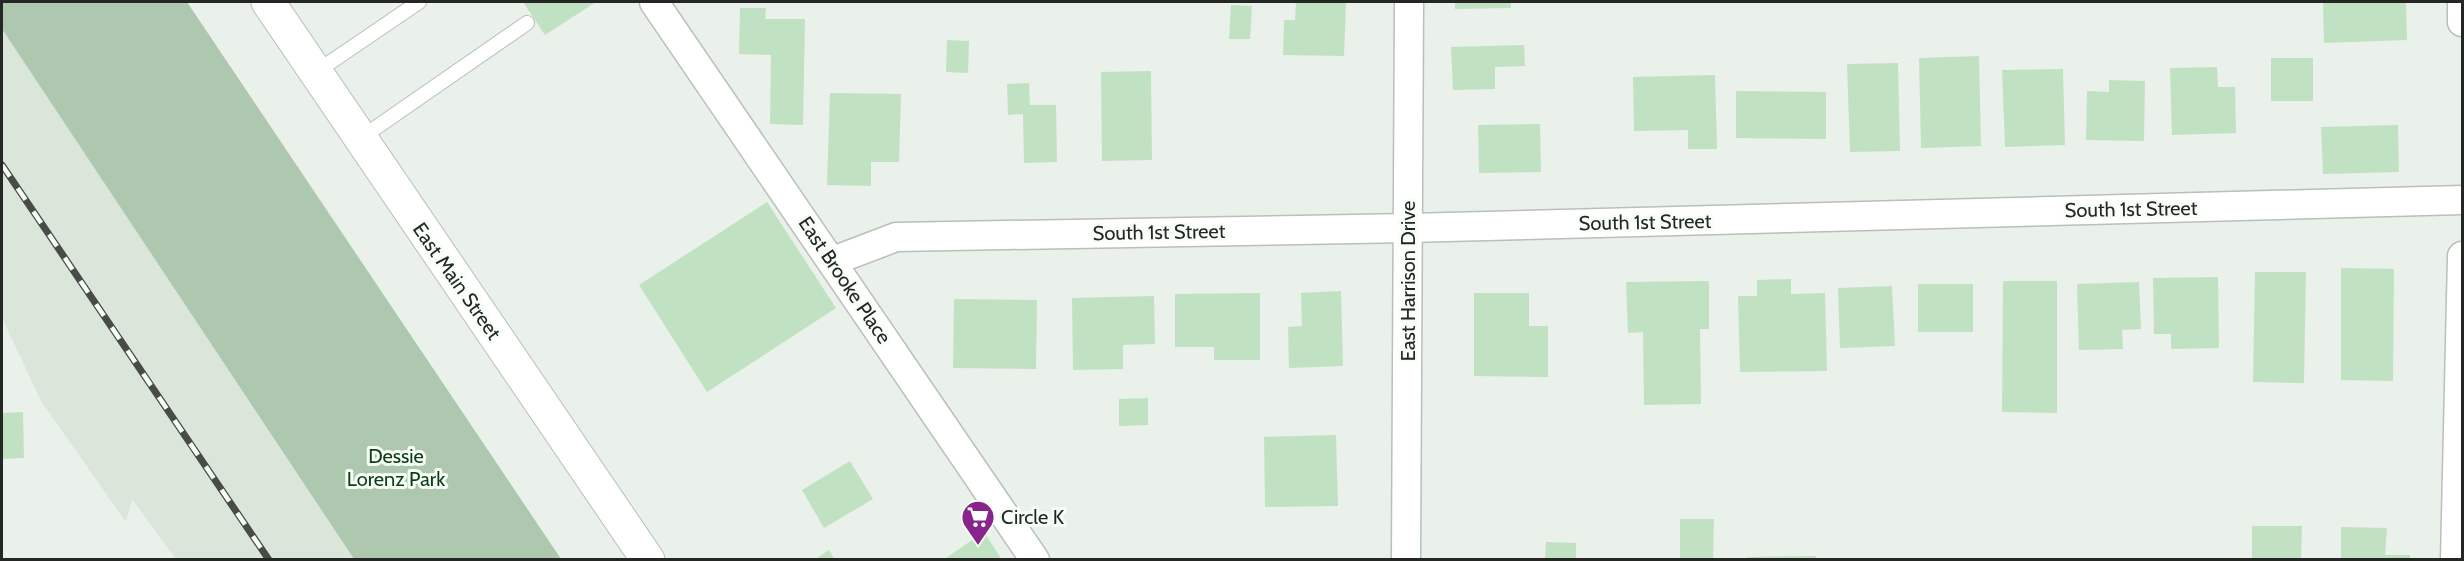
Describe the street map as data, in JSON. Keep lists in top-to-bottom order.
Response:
{
  "streets": {
    "main road": ["East Main Street"],
    "street": ["South 1st Street", "East Brooke Place", "East Harrison Drive"]
  },
  "crossings": [
    ["South 1st Street", "East Brooke Place"],
    ["South 1st Street", "East Harrison Drive"]
  ],
  "parks": ["Dessie Lorenz Park"],
  "places": {
    "supermarket": ["Circle K"]
  }
}
